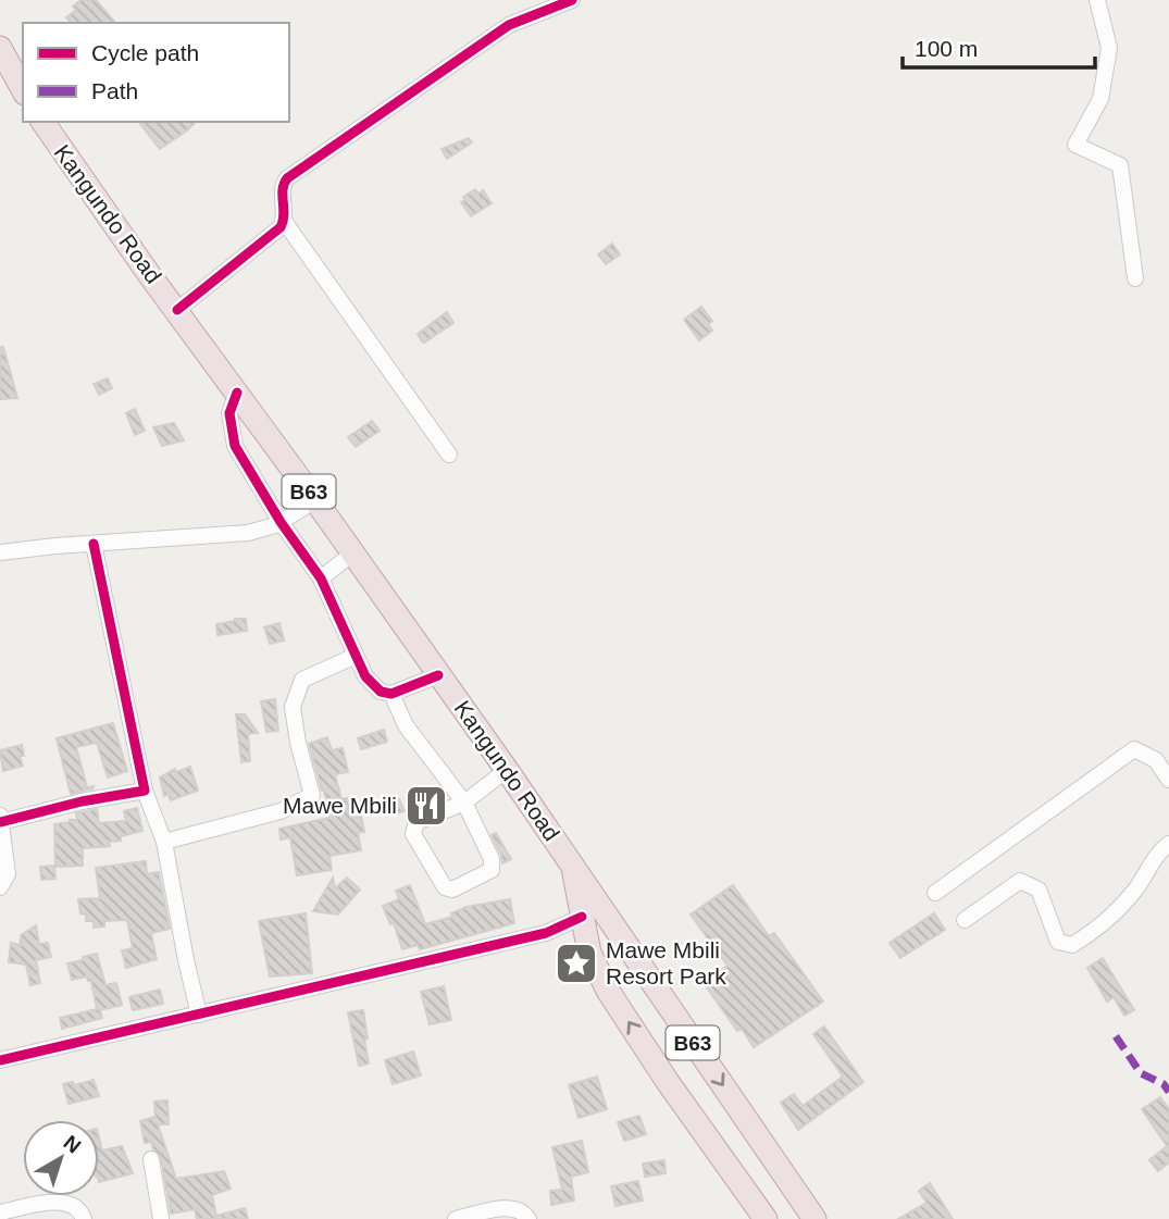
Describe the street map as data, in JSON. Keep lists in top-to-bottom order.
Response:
{
  "streets": {
    "highway": ["Kangundo Road", "B63"]
  },
  "places": {
    "restaurant": ["Mawe Mbili"],
    "place": ["Mawe Mbili Resort Park"]
  },
  "legend": ["Cycle path", "Path"],
  "scale_bar": "100 m",
  "north": "top right"
}
